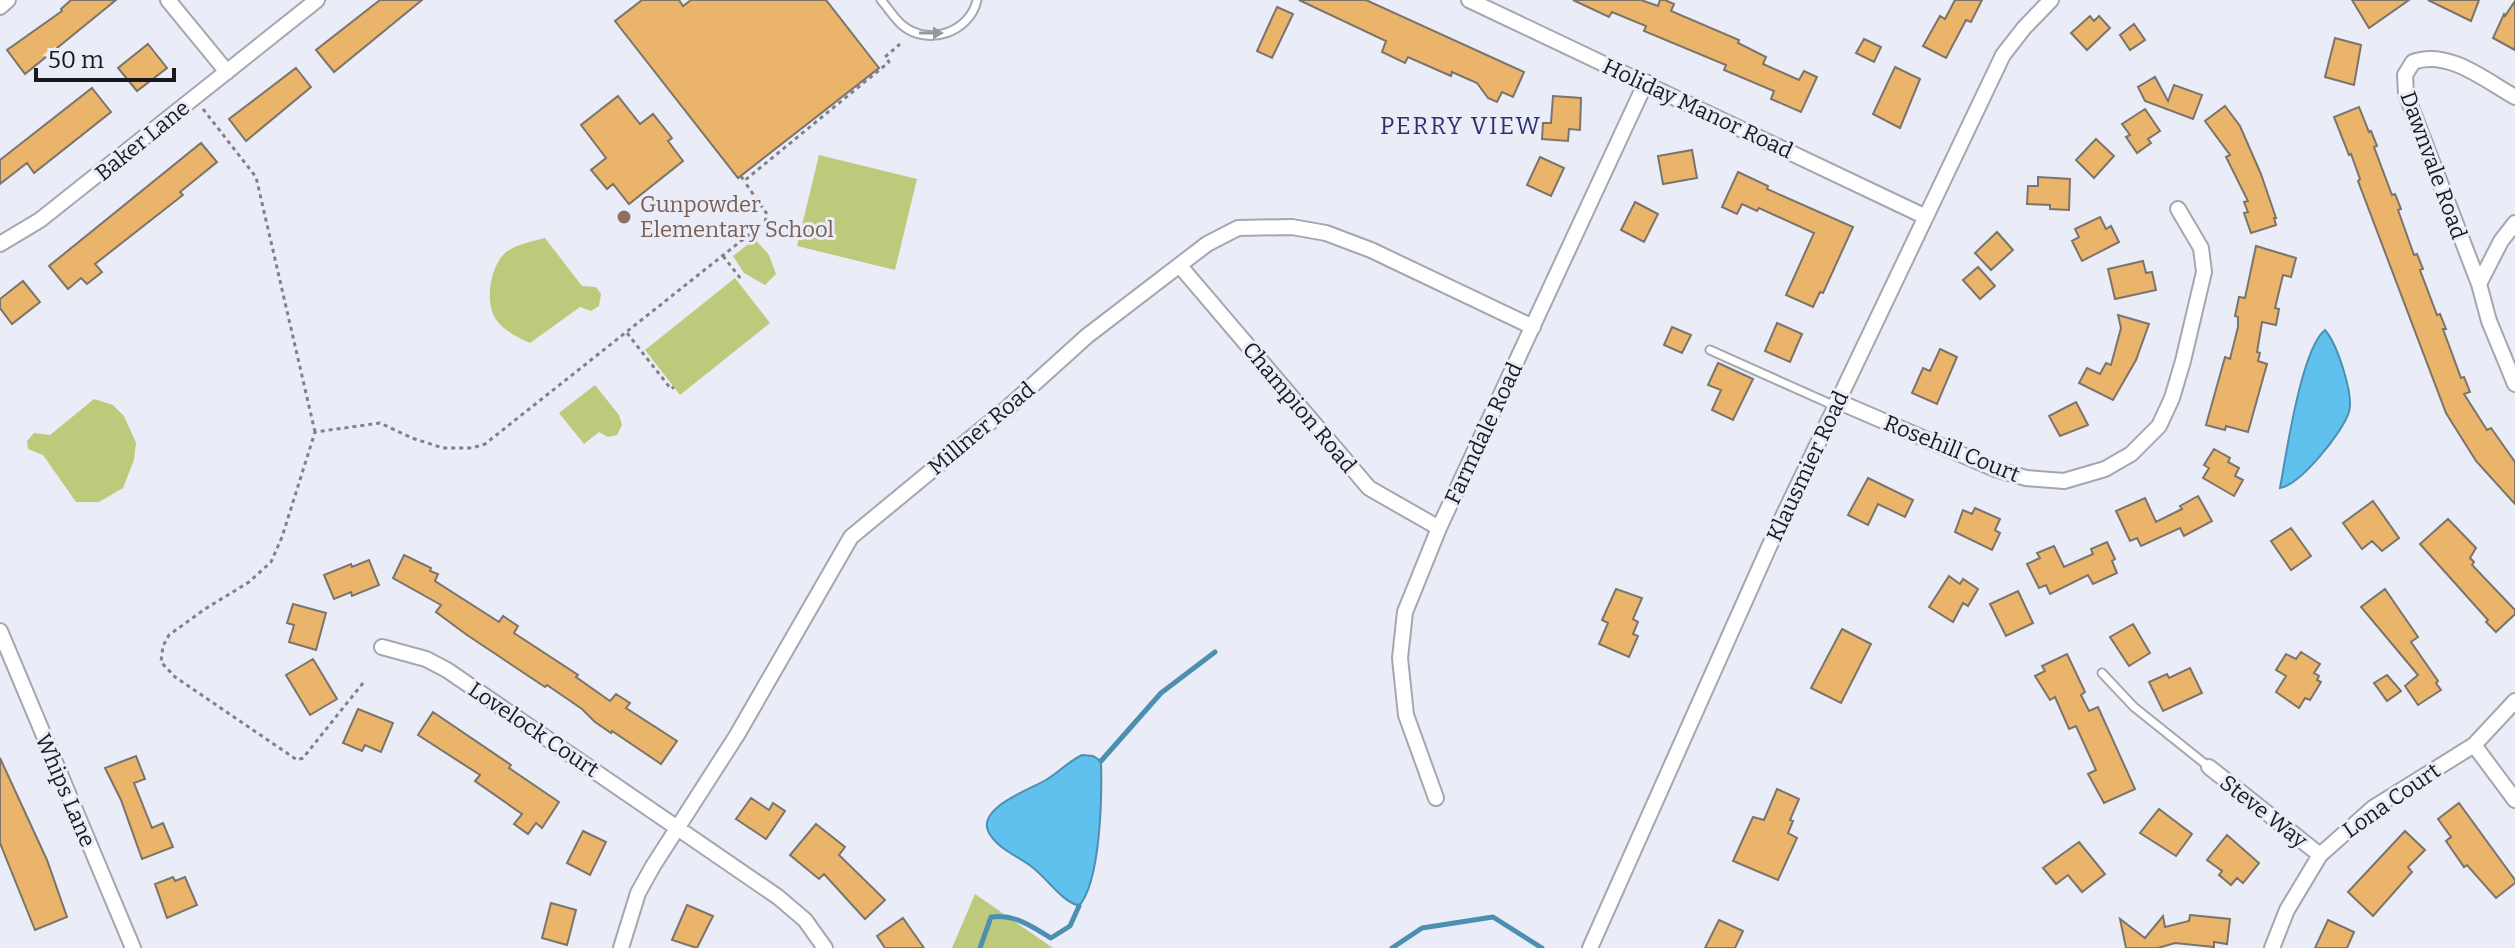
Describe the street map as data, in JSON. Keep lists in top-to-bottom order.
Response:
{
  "streets": {
    "street": [
      "Holiday Manor Road",
      "Baker Lane",
      "Dawnvale Road",
      "Champion Road",
      "Millner Road",
      "Farmdale Road",
      "Rosehill Court",
      "Klausmier Road",
      "Lovelock Court",
      "Whips Lane",
      "Lona Court",
      "Steve Way"
    ]
  },
  "crossings": [
    ["Holiday Manor Road", "Farmdale Road"],
    ["Holiday Manor Road", "Klausmier Road"],
    ["Champion Road", "Millner Road"],
    ["Champion Road", "Farmdale Road"],
    ["Millner Road", "Farmdale Road"],
    ["Millner Road", "Lovelock Court"],
    ["Rosehill Court", "Klausmier Road"],
    ["Lona Court", "Steve Way"]
  ],
  "districts": ["PERRY VIEW"],
  "places": ["Gunpowder Elementary School"],
  "scale_bar": "50 m"
}
